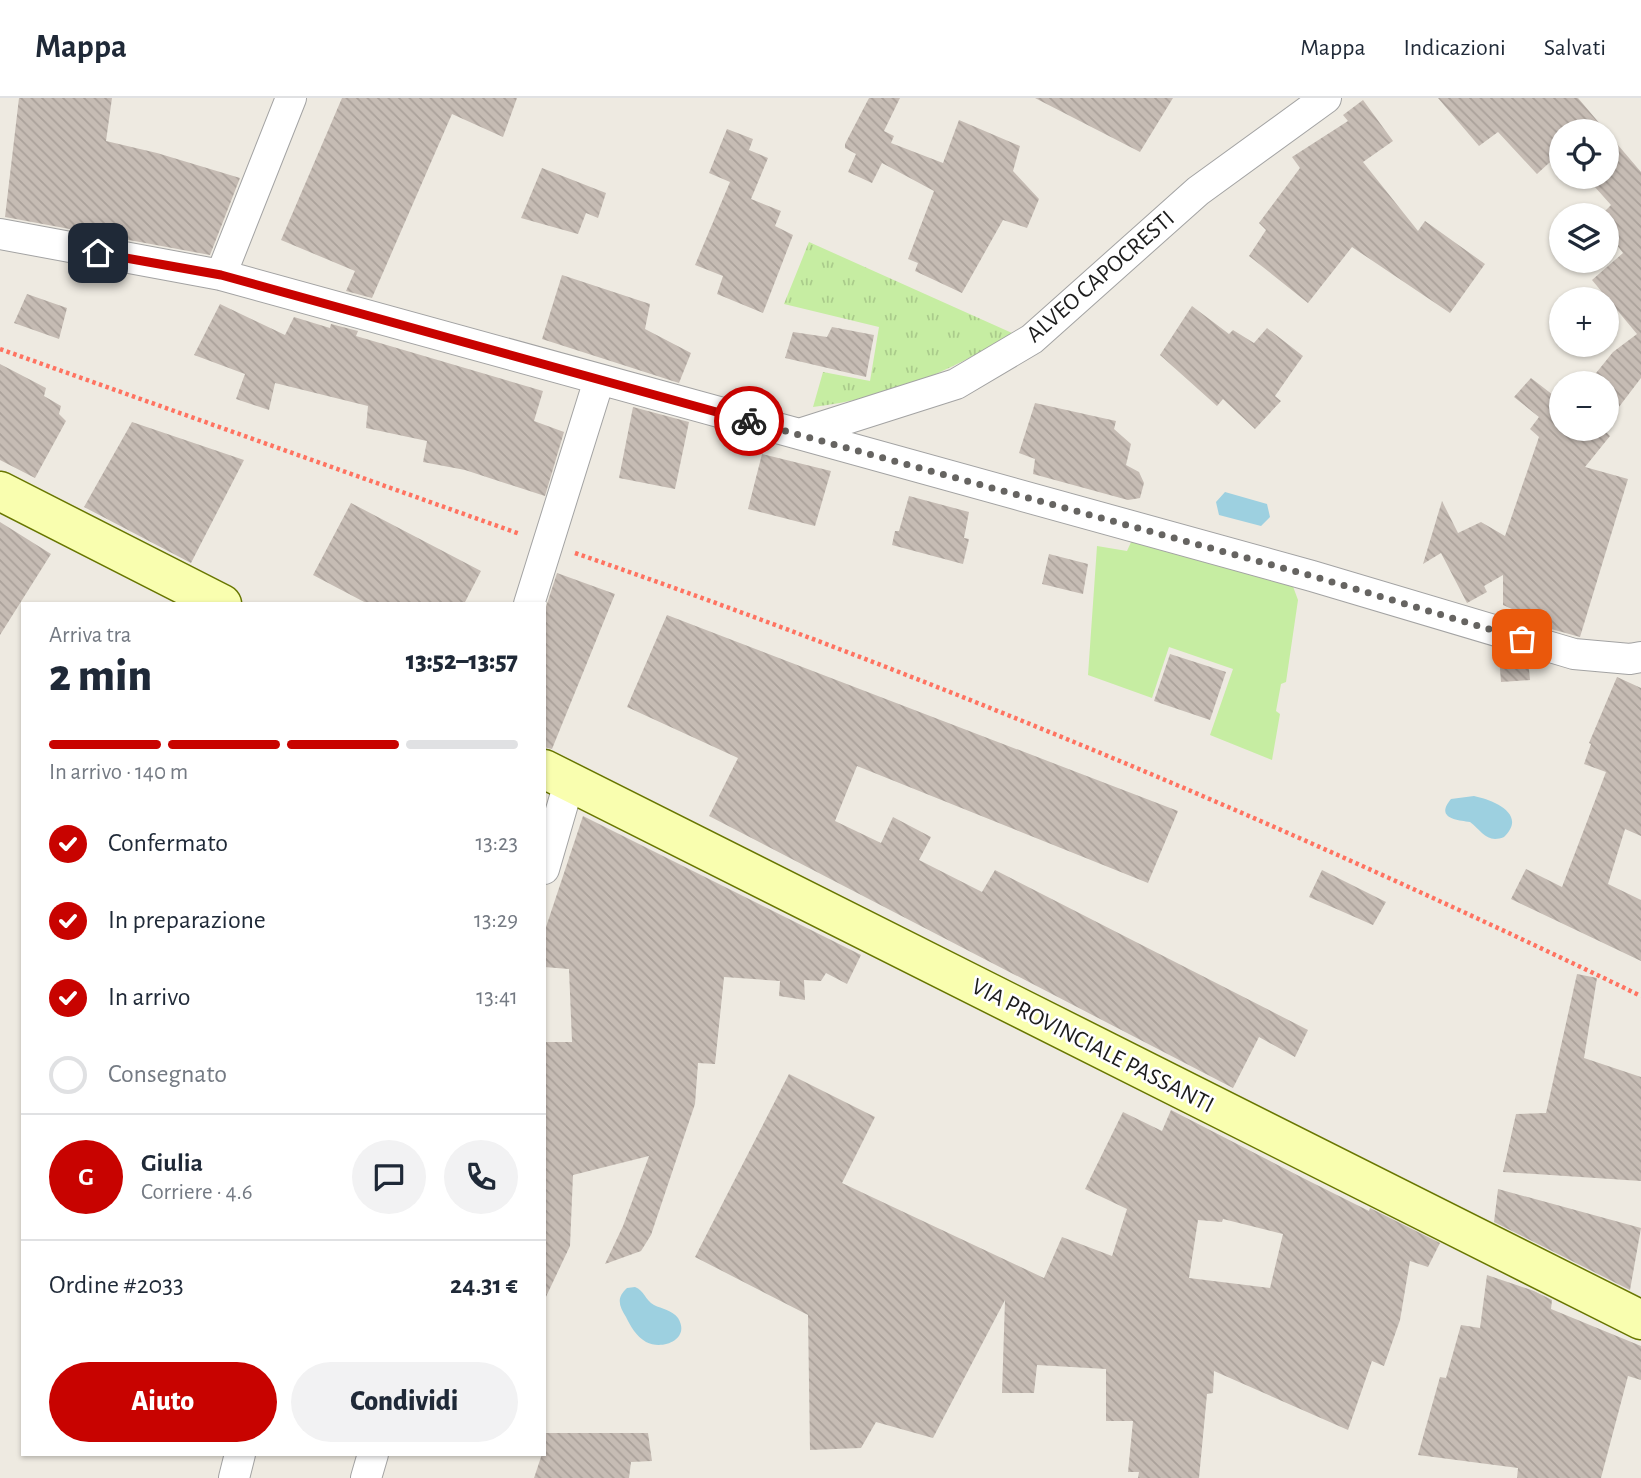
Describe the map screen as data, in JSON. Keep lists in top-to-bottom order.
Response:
{
  "streets": {
    "main road": ["VIA PROVINCIALE PASSANTI"],
    "street": ["ALVEO CAPOCRESTI"]
  },
  "page": {
    "header": "Mappa",
    "nav": ["Mappa", "Indicazioni", "Salvati"],
    "map_buttons": ["+", "−"],
    "heading": ["2 min", "Arriva tra", "13:52–13:57"],
    "panel": [
      "Giulia",
      "Corriere · 4.6",
      "Ordine #2033",
      "24.31 €"
    ],
    "bar": "In arrivo · 140 m",
    "list": [
      ["Confermato", "13:23"],
      ["In preparazione", "13:29"],
      ["In arrivo", "13:41"],
      "Consegnato"
    ],
    "round": "G",
    "buttons": ["Aiuto", "Condividi"]
  }
}
